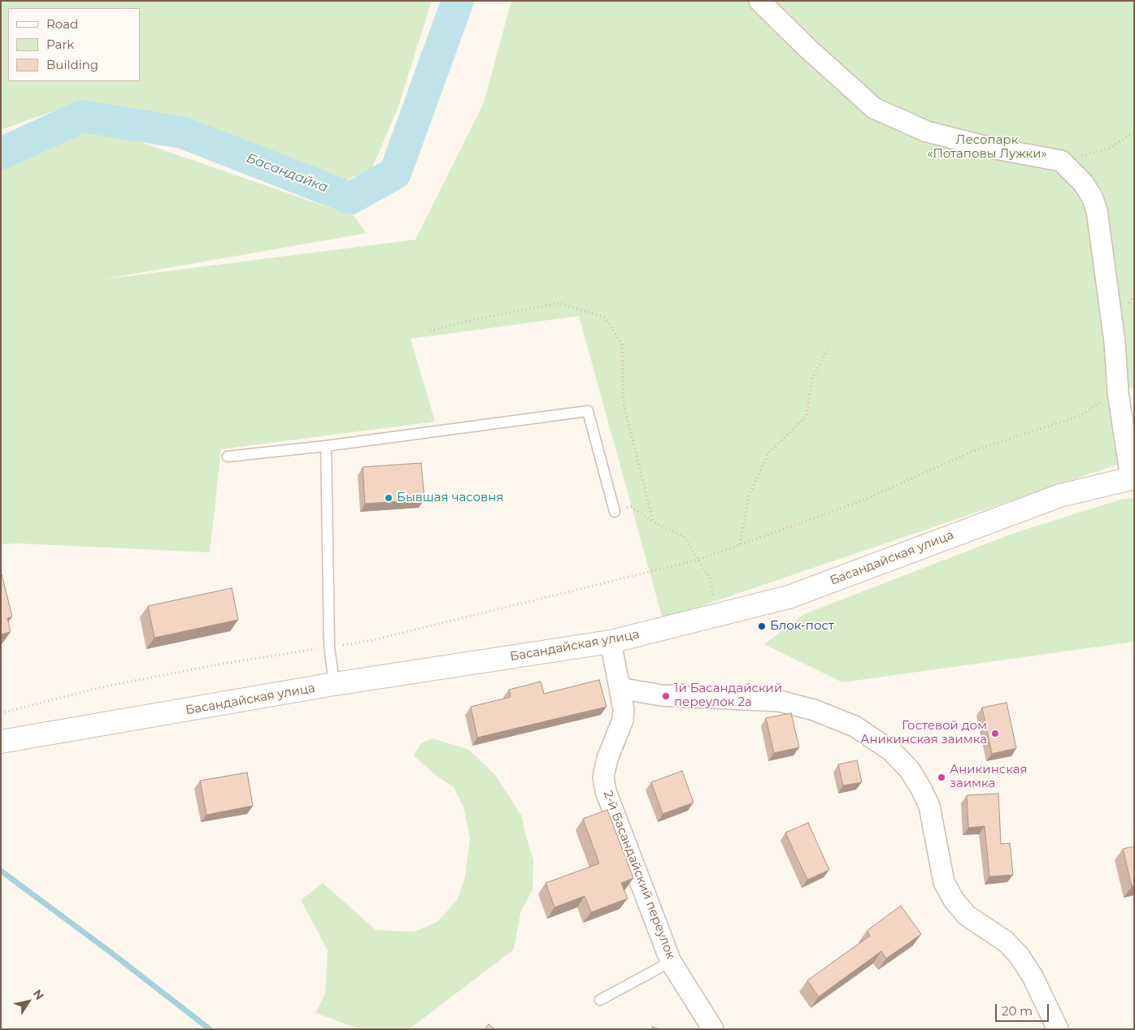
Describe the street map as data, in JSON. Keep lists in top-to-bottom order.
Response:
{
  "streets": {
    "street": ["Басандайская улица", "2-й Басандайский переулок"]
  },
  "crossings": [
    ["Басандайская улица", "2-й Басандайский переулок"]
  ],
  "water": ["Басандайка"],
  "parks": ["Лесопарк «Потаповы Лужки»"],
  "places": [
    "Бывшая часовня",
    "Блок-пост",
    "1й Басандайский переулок 2а",
    "Гостевой дом Аникинская заимка",
    "Аникинская заимка"
  ],
  "legend": ["Road", "Park", "Building"],
  "scale_bar": "20 m",
  "north": "top right"
}
